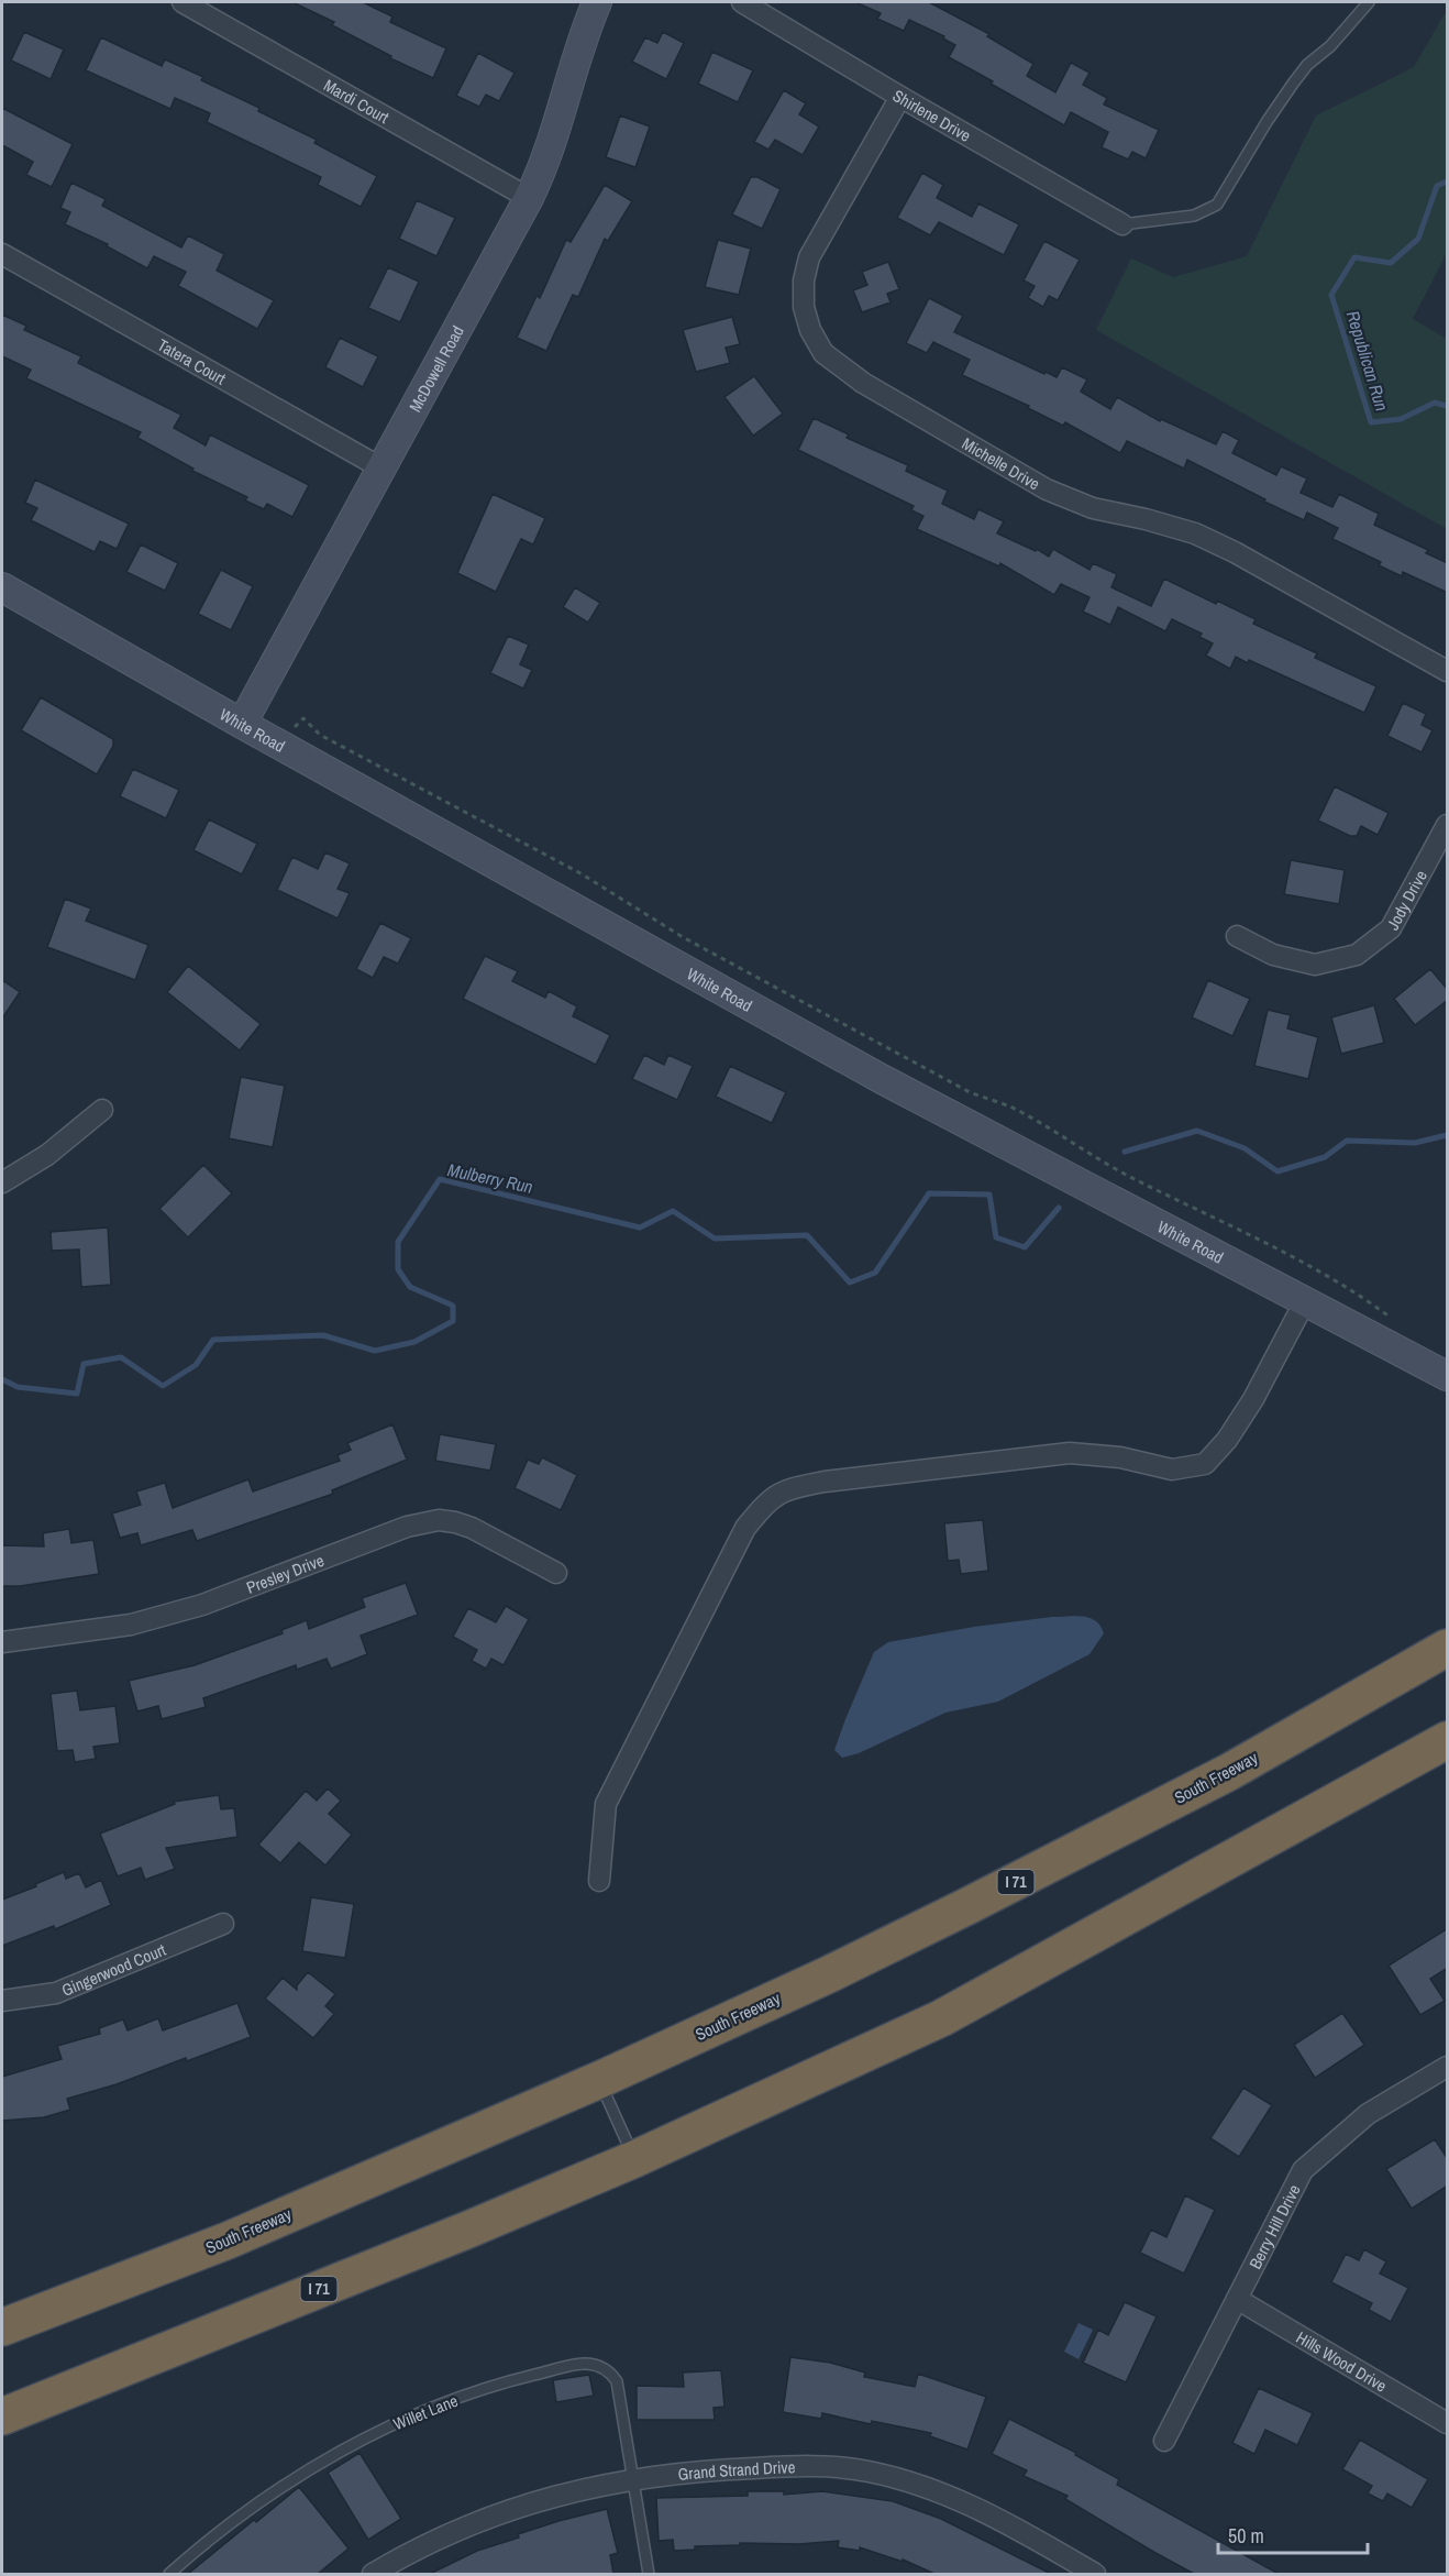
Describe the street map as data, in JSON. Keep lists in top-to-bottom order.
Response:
{
  "streets": {
    "highway": ["South Freeway", "I 71"],
    "street": [
      "Mardi Court",
      "Shirlene Drive",
      "Tatera Court",
      "McDowell Road",
      "Michelle Drive",
      "White Road",
      "Jody Drive",
      "Presley Drive",
      "Gingerwood Court",
      "Berry Hill Drive",
      "Hills Wood Drive",
      "Grand Strand Drive"
    ],
    "lane": ["Willet Lane"]
  },
  "crossings": [
    ["Mardi Court", "McDowell Road"],
    ["Shirlene Drive", "Michelle Drive"],
    ["Tatera Court", "McDowell Road"],
    ["McDowell Road", "White Road"],
    ["Berry Hill Drive", "Hills Wood Drive"],
    ["Willet Lane", "Grand Strand Drive"]
  ],
  "water": ["Republican Run", "Mulberry Run"],
  "scale_bar": "50 m"
}
